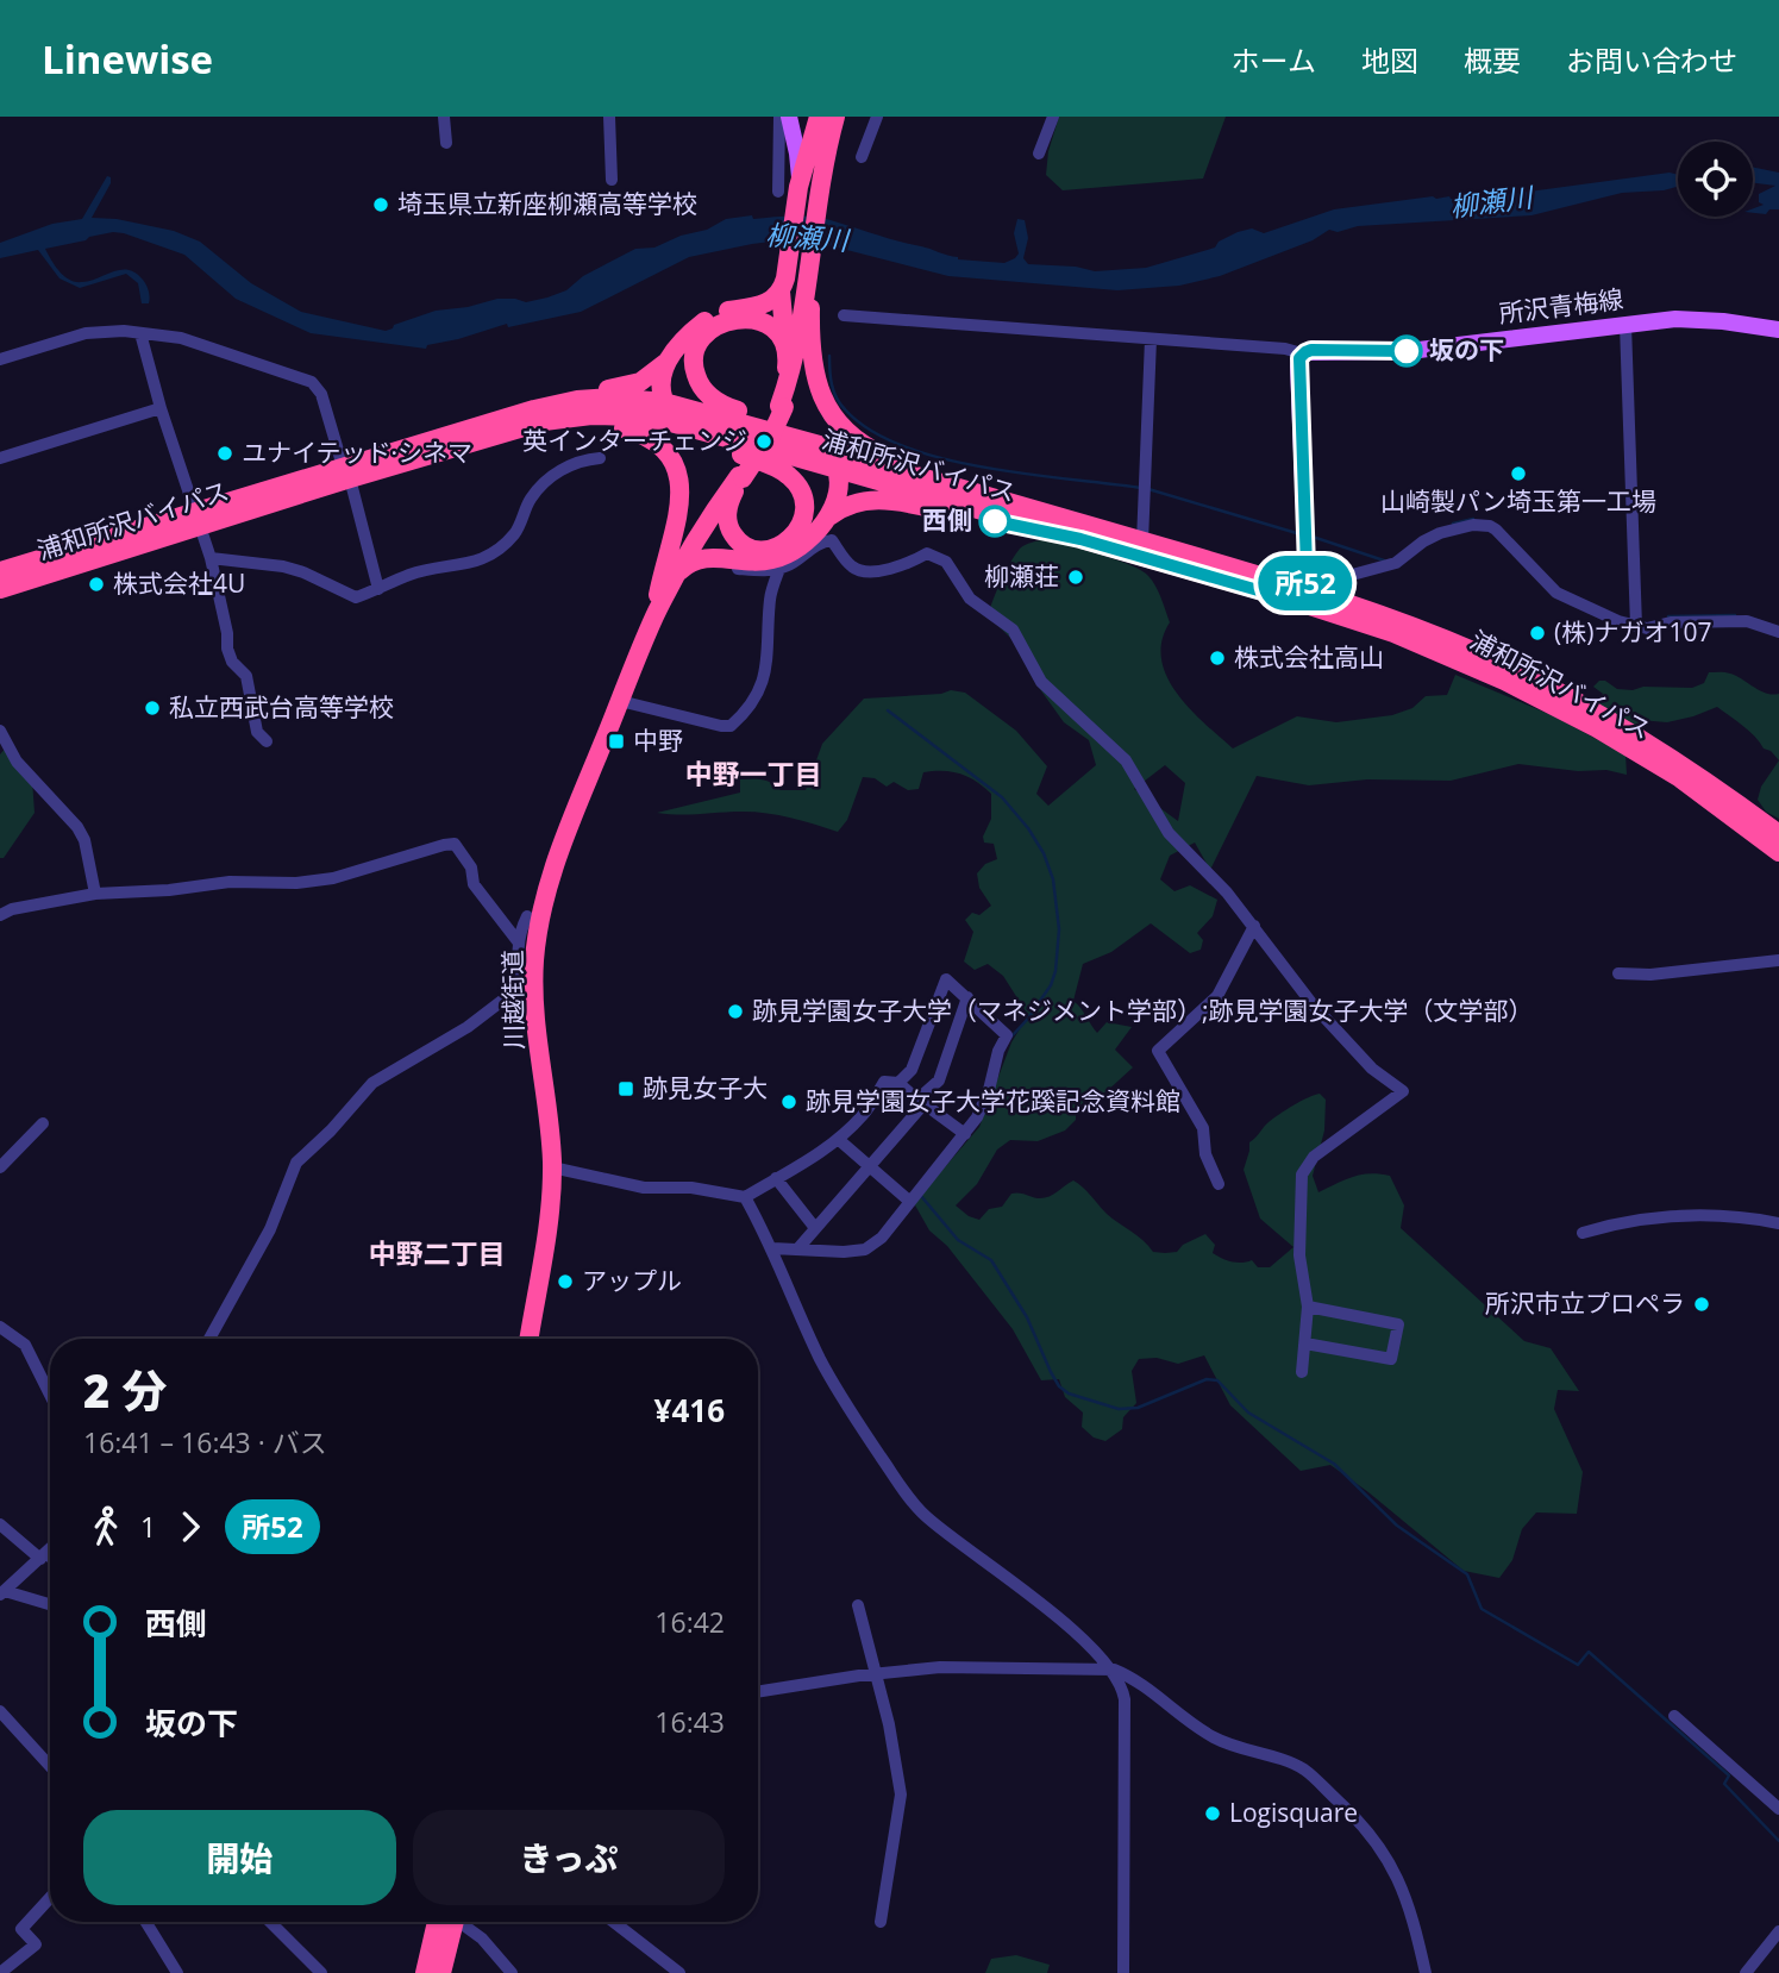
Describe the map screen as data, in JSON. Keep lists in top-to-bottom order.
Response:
{
  "streets": {
    "highway": ["浦和所沢バイパス", "川越街道"],
    "main road": ["所沢青梅線"]
  },
  "districts": ["中野一丁目", "中野二丁目"],
  "water": ["柳瀬川"],
  "places": {
    "other": [
      "埼玉県立新座柳瀬高等学校",
      "坂の下",
      "英インターチェンジ",
      "ユナイテッド·シネマ",
      "山崎製パン埼玉第一工場",
      "西側",
      "柳瀬荘",
      "株式会社4U",
      "(株)ナガオ107",
      "株式会社高山",
      "私立西武台高等学校",
      "跡見学園女子大学（マネジメント学部）;跡見学園女子大学（文学部）",
      "跡見学園女子大学花蹊記念資料館",
      "アップル",
      "所沢市立プロペラ",
      "Logisquare"
    ],
    "transit": ["中野", "跡見女子大"]
  },
  "lines": ["bus line 所52"],
  "page": {
    "header": "Linewise",
    "nav": [
      "ホーム",
      "地図",
      "概要",
      "お問い合わせ"
    ],
    "on_map": "所52",
    "heading": ["2 分", "16:41 – 16:43 · バス", "¥416"],
    "legs": ["1", "所52"],
    "list": [
      {
        "name": "西側",
        "value": "16:42"
      },
      {
        "name": "坂の下",
        "value": "16:43"
      }
    ],
    "buttons": ["開始", "きっぷ"]
  }
}
